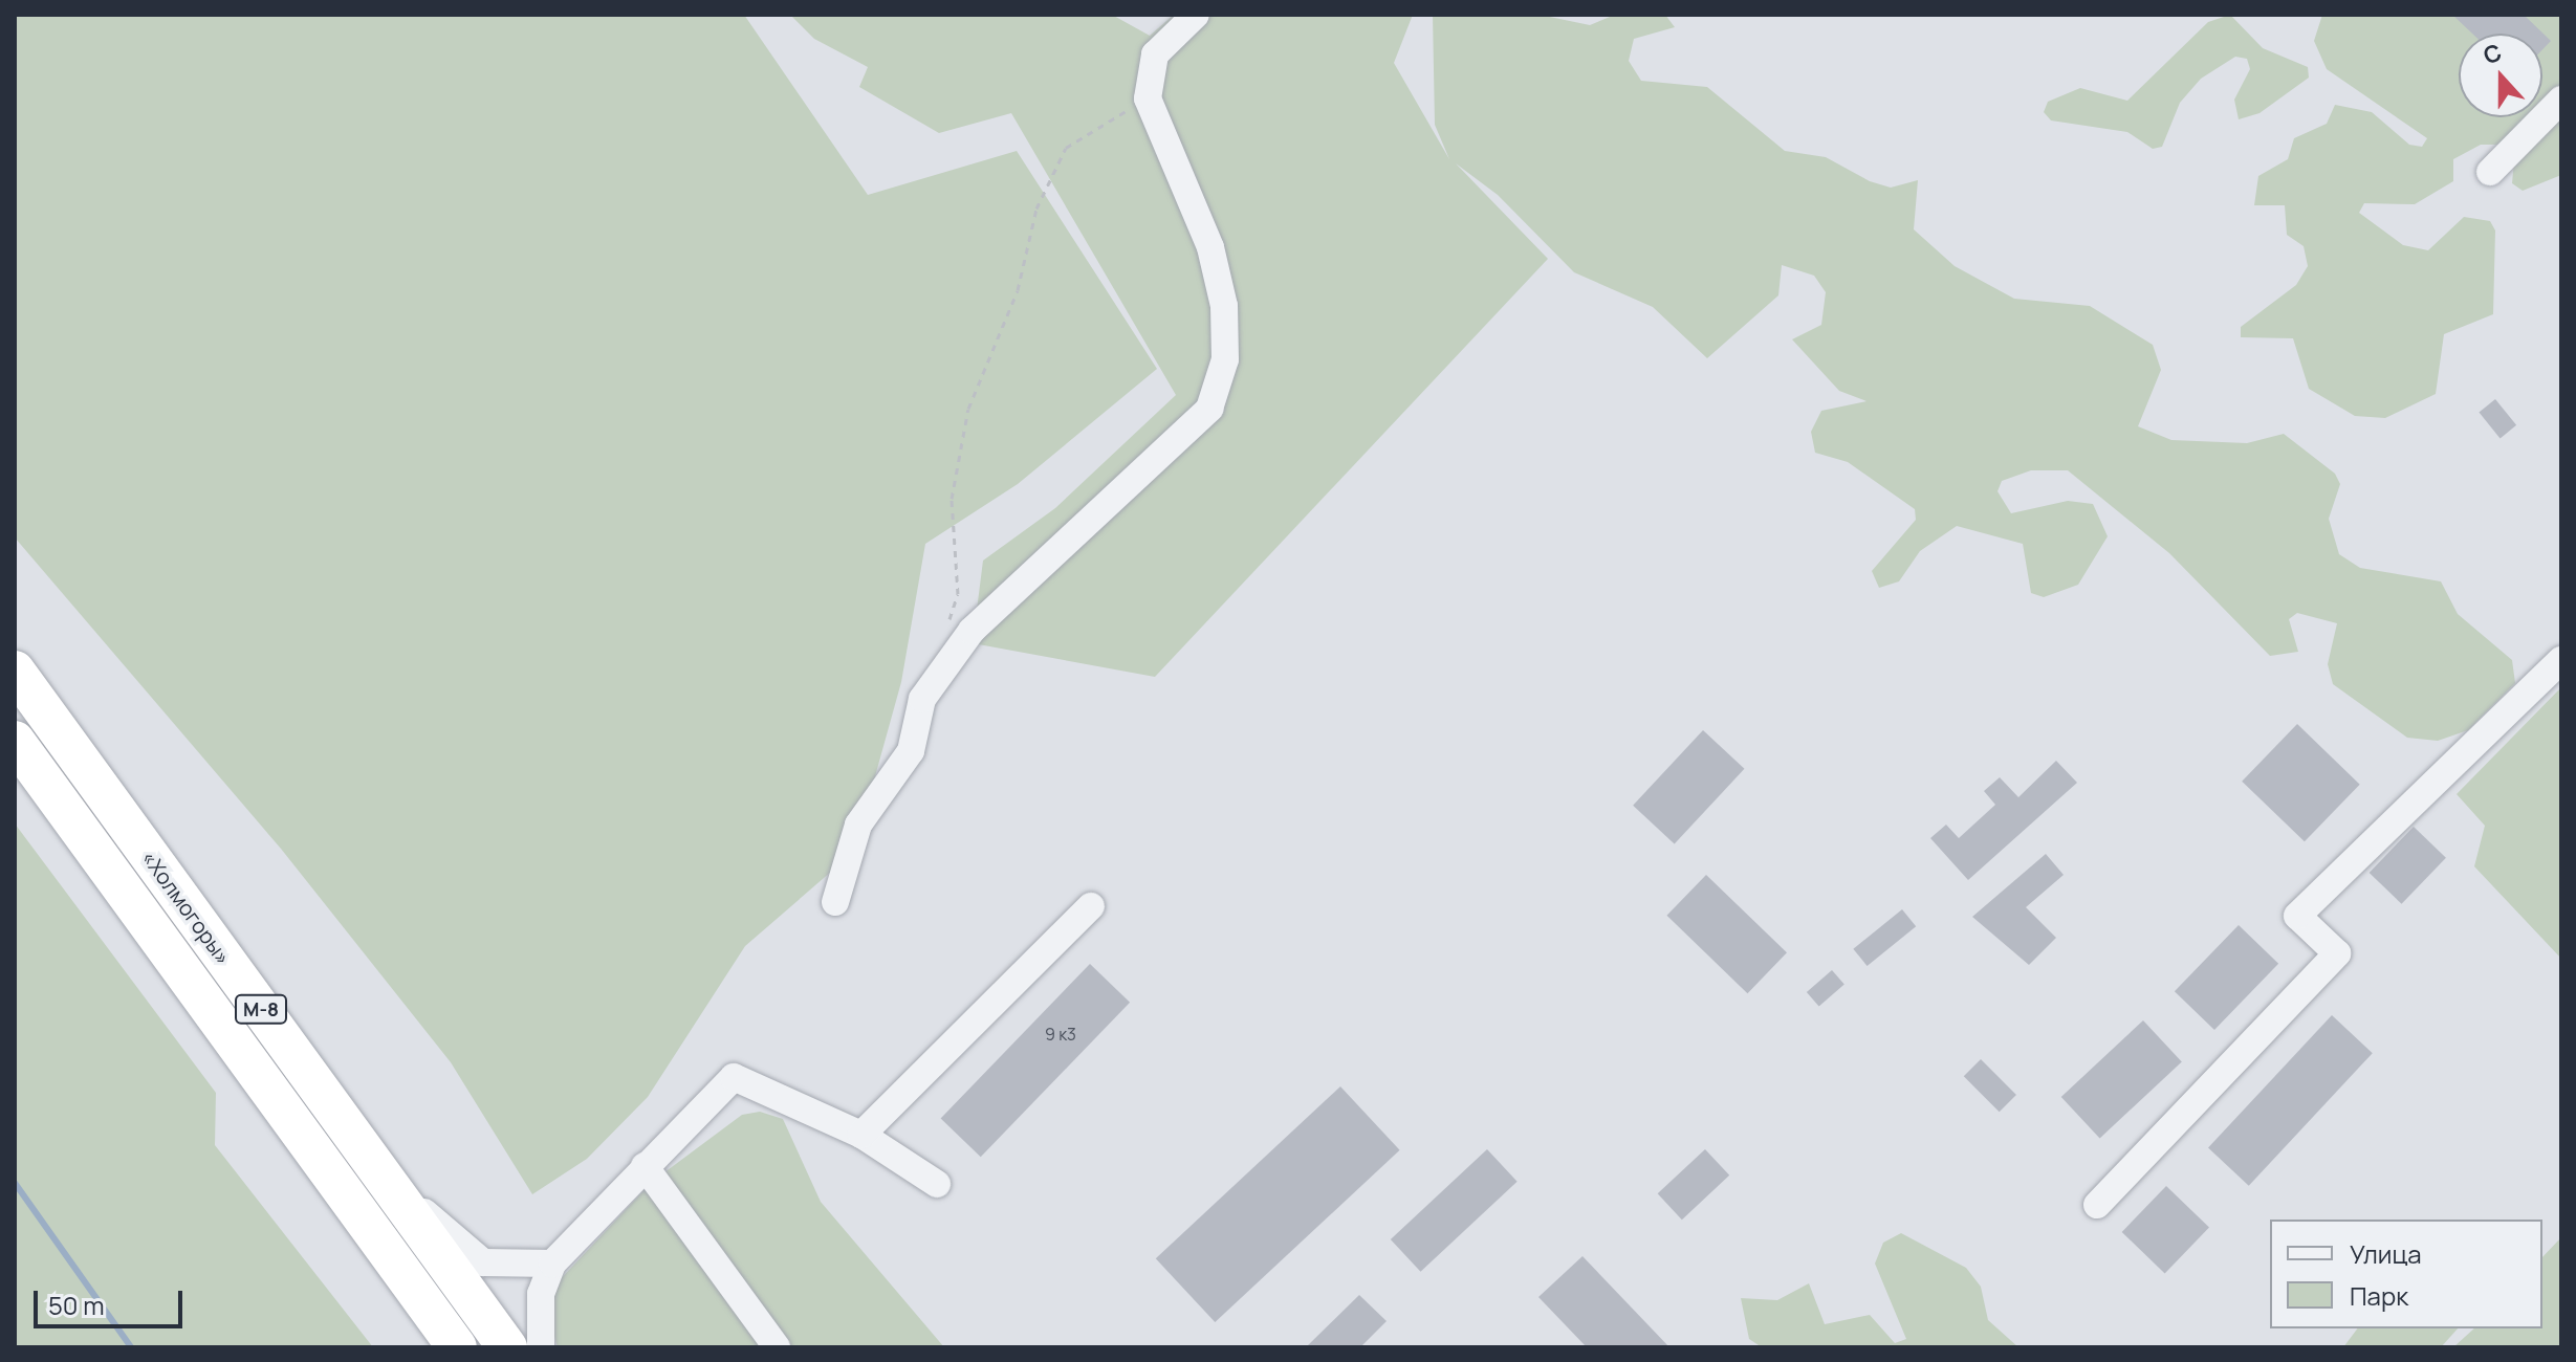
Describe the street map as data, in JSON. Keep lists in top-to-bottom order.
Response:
{
  "streets": {
    "highway": ["«Холмогоры»", "М-8"]
  },
  "house_numbers": ["9 к3"],
  "legend": ["Улица", "Парк"],
  "scale_bar": "50 m",
  "north": "top"
}
